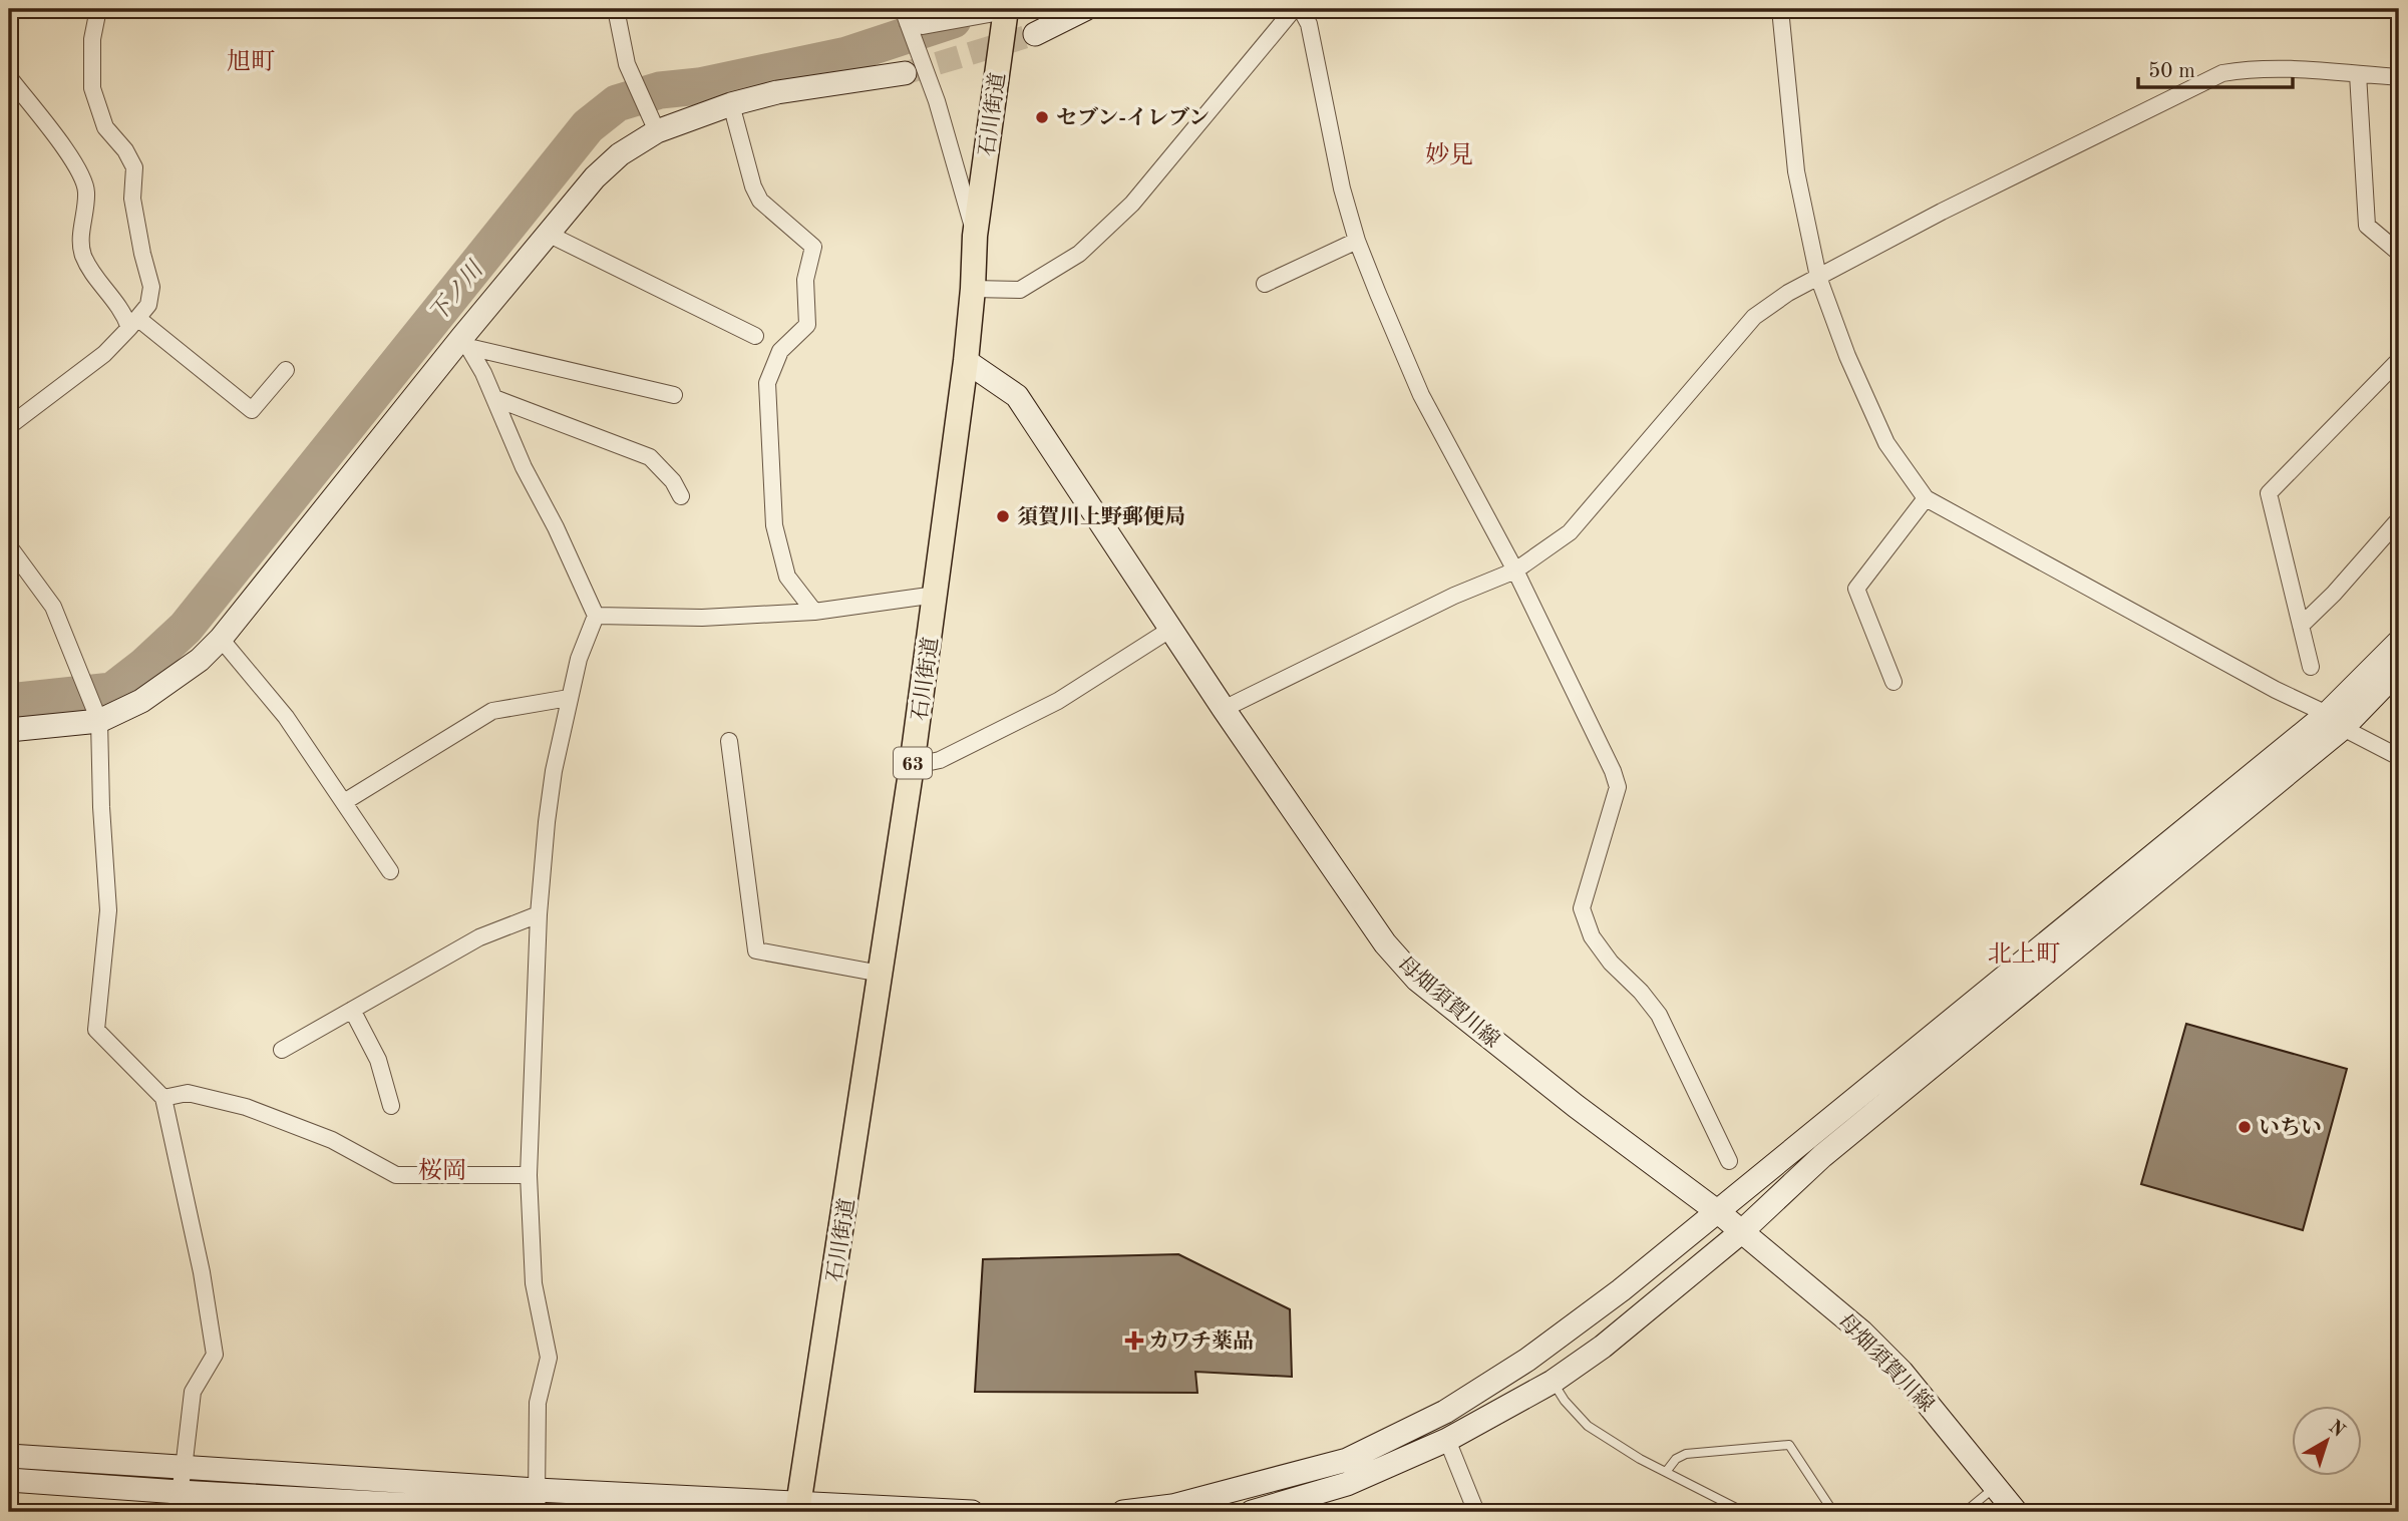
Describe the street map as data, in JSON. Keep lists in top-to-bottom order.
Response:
{
  "streets": {
    "main road": ["石川街道", "63"],
    "street": ["母畑須賀川線"]
  },
  "crossings": [
    ["石川街道", "母畑須賀川線"]
  ],
  "districts": [
    "旭町",
    "妙見",
    "北上町",
    "桜岡"
  ],
  "water": ["下ノ川"],
  "places": {
    "other": ["セブン-イレブン", "須賀川上野郵便局", "いちい"],
    "health": ["カワチ薬品"]
  },
  "scale_bar": "50 m",
  "north": "top right"
}
